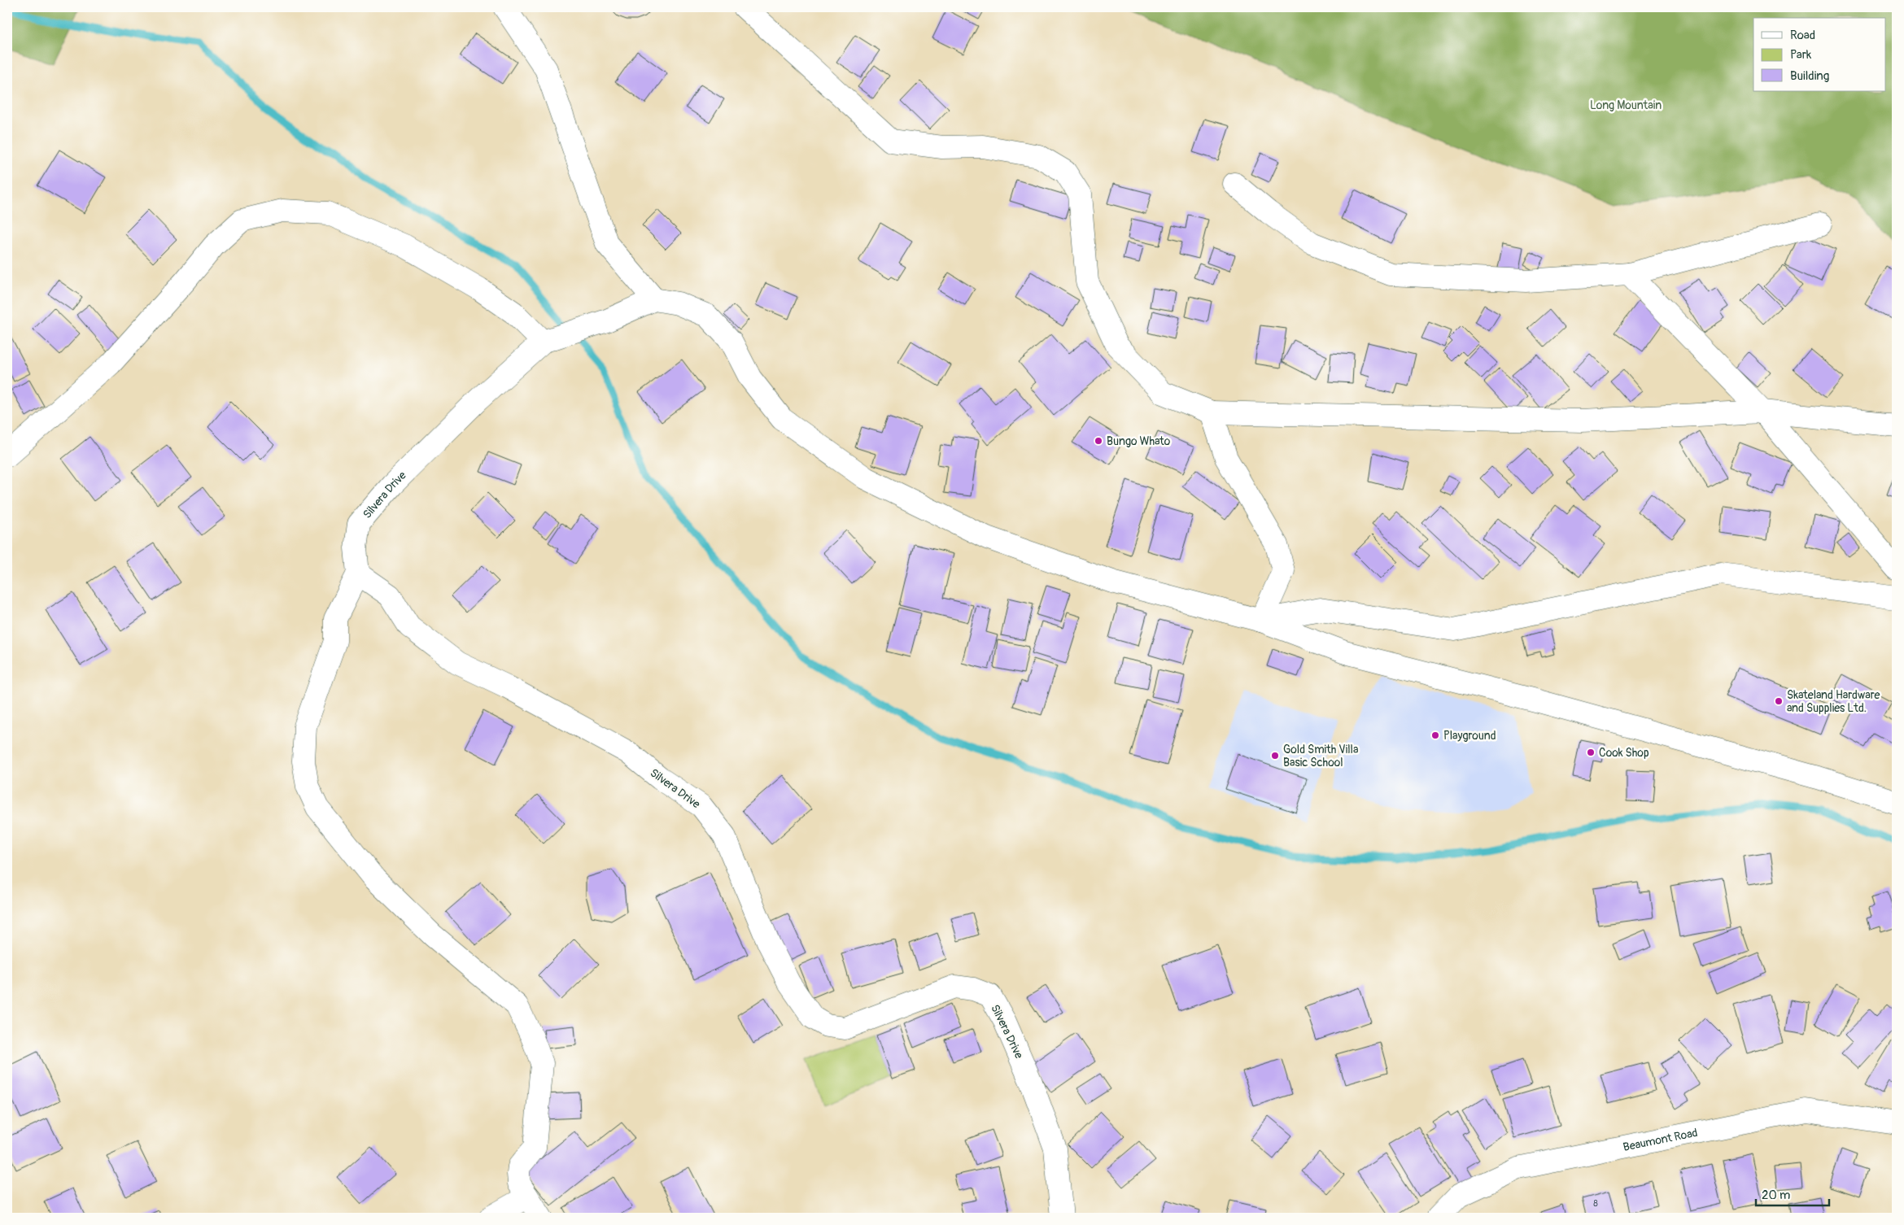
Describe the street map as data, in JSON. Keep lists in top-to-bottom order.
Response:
{
  "streets": {
    "street": ["Silvera Drive", "Beaumont Road"]
  },
  "parks": ["Long Mountain"],
  "places": [
    "Bungo Whato",
    "Skateland Hardware and Supplies Ltd.",
    "Playground",
    "Cook Shop",
    "Gold Smith Villa Basic School"
  ],
  "house_numbers": ["8"],
  "legend": ["Road", "Park", "Building"],
  "scale_bar": "20 m"
}
